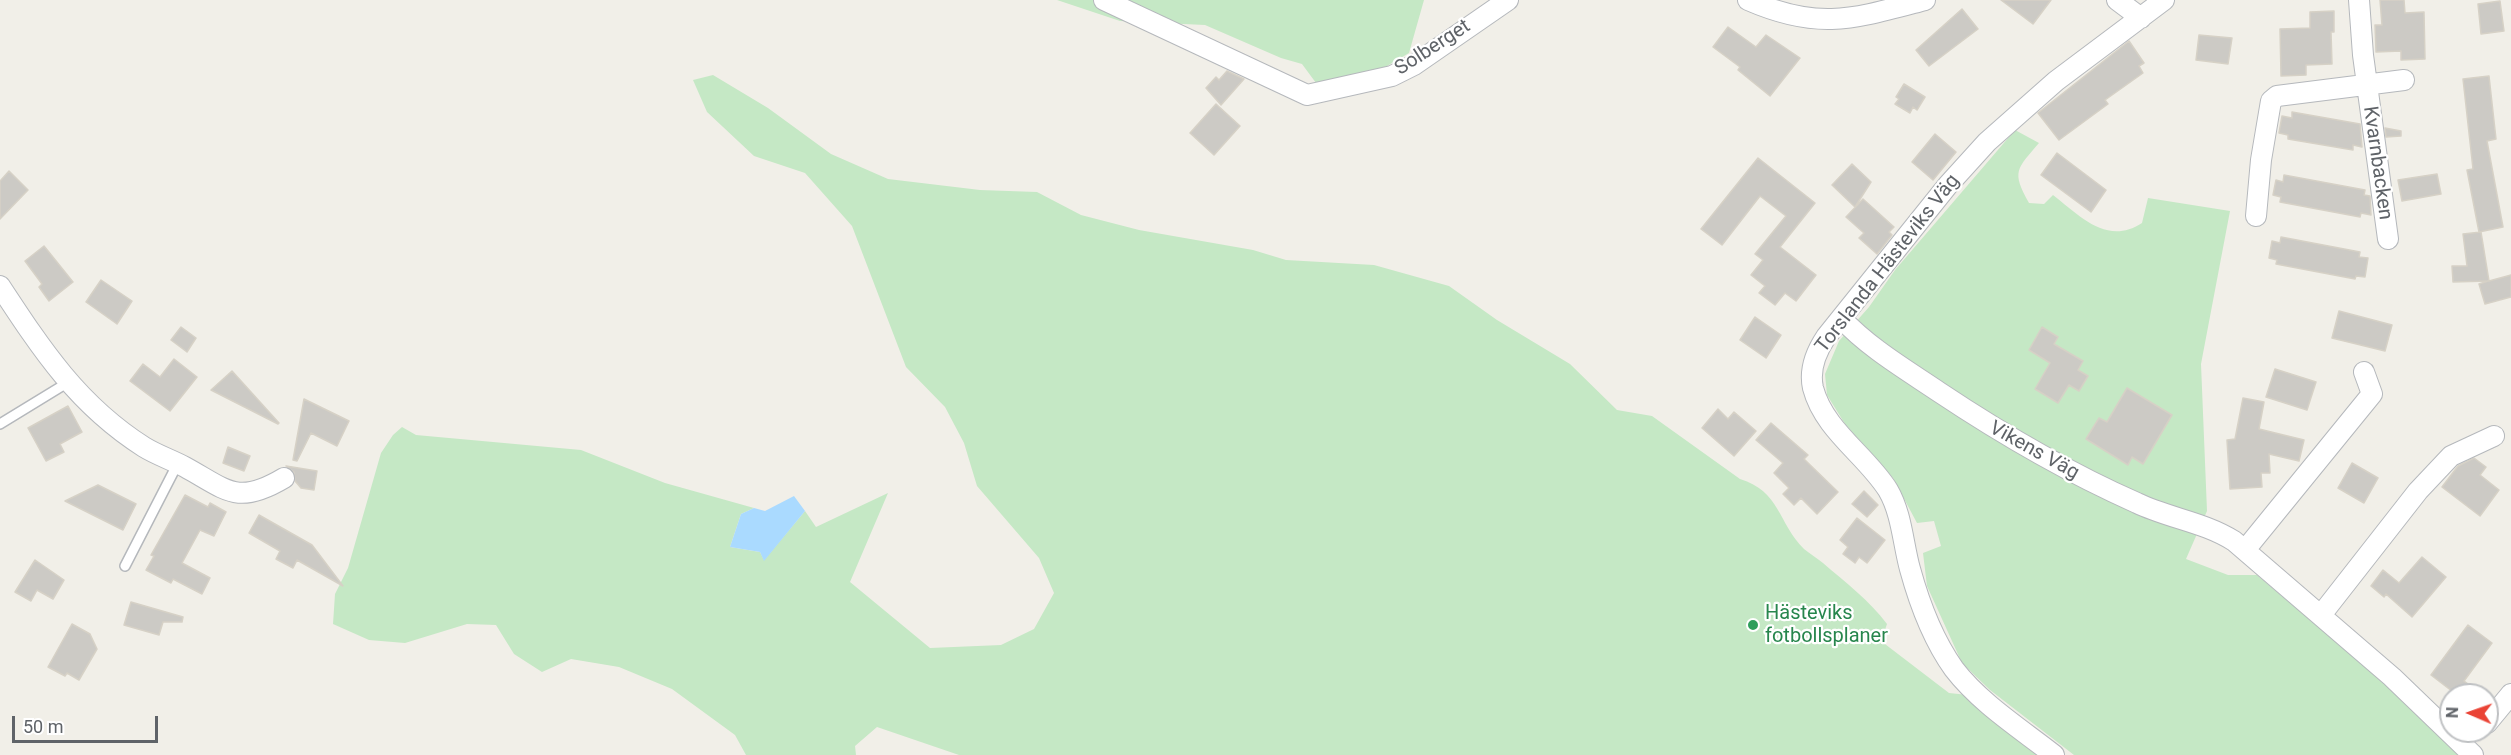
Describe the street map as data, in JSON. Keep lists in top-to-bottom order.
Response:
{
  "streets": {
    "street": [
      "Solberget",
      "Kvarnbacken",
      "Torslanda Hästeviks Väg",
      "Vikens Väg"
    ]
  },
  "crossings": [
    ["Torslanda Hästeviks Väg", "Vikens Väg"]
  ],
  "places": ["Hästeviks fotbollsplaner"],
  "scale_bar": "50 m",
  "north": "left"
}
